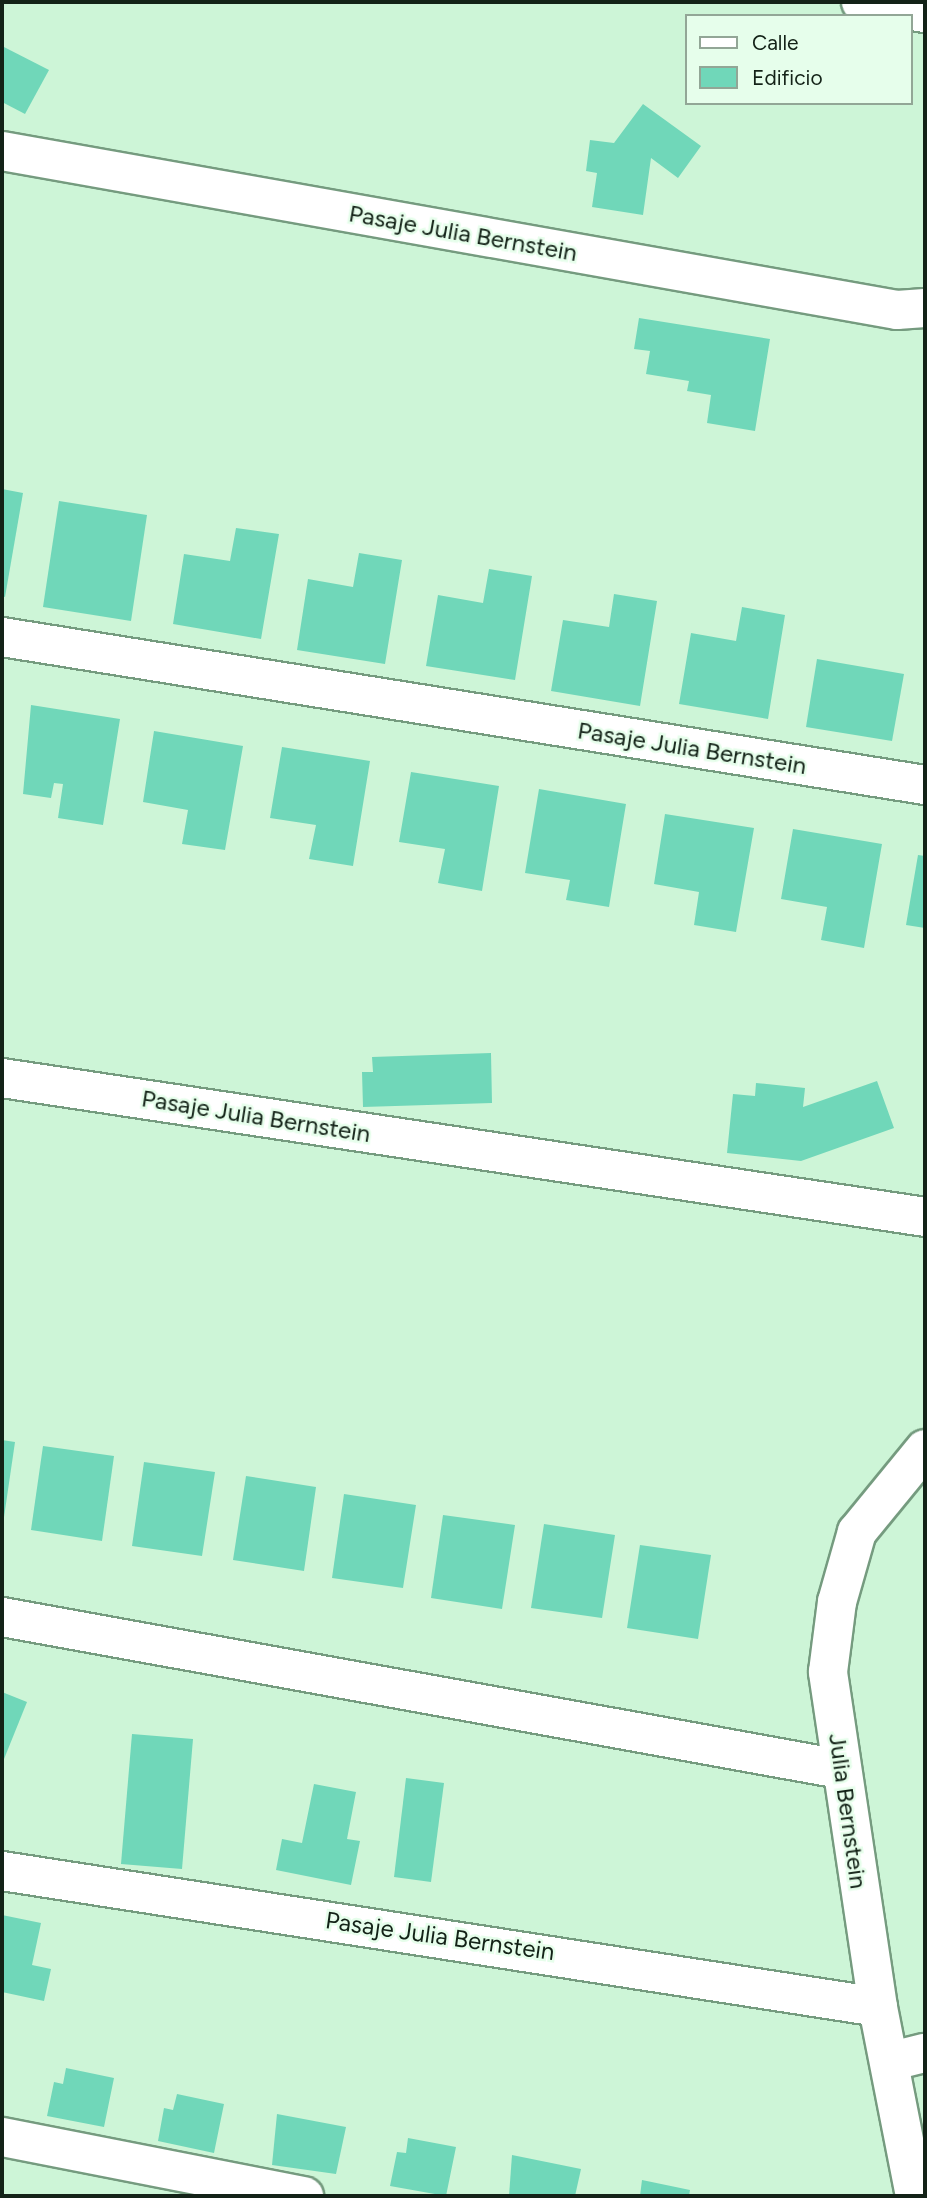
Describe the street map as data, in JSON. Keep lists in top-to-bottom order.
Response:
{
  "streets": {
    "street": ["Pasaje Julia Bernstein", "Julia Bernstein"]
  },
  "crossings": [
    ["Pasaje Julia Bernstein", "Julia Bernstein"]
  ],
  "legend": ["Calle", "Edificio"]
}
